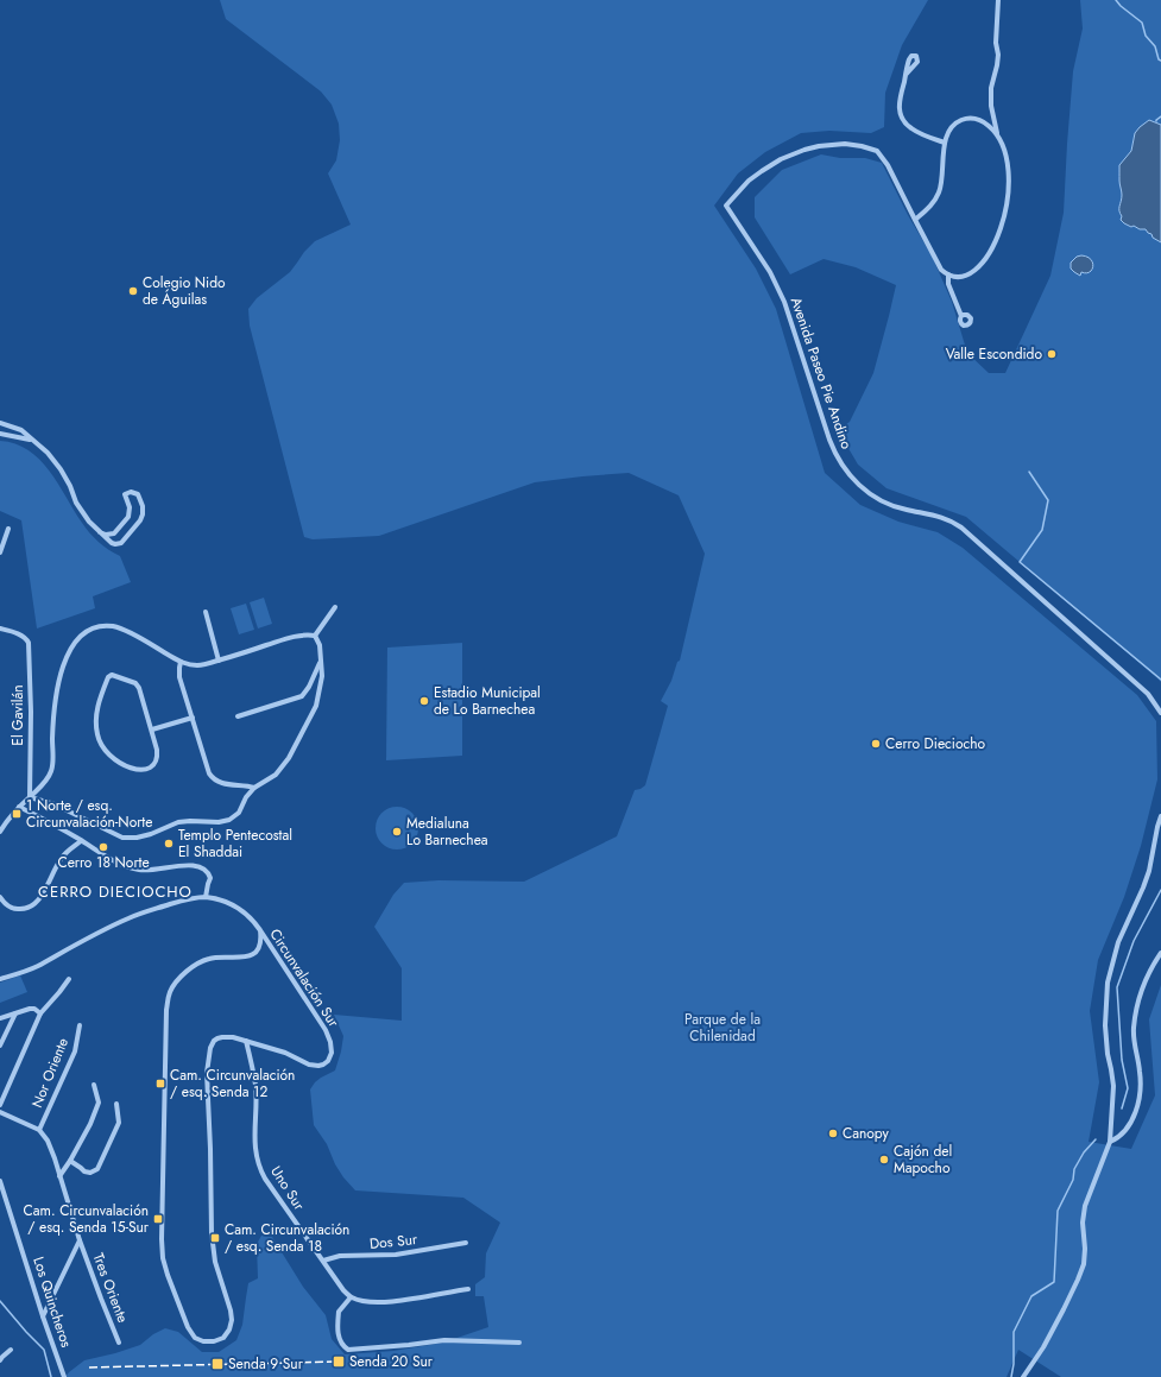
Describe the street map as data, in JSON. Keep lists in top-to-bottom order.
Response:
{
  "streets": {
    "street": [
      "Avenida Paseo Pie Andino",
      "El Gavilán",
      "Circunvalación Sur",
      "Nor Oriente",
      "Uno Sur",
      "Dos Sur",
      "Tres Oriente",
      "Los Quincheros"
    ]
  },
  "crossings": [
    ["Circunvalación Sur", "Uno Sur"],
    ["Nor Oriente", "Tres Oriente"],
    ["Uno Sur", "Dos Sur"],
    ["Tres Oriente", "Los Quincheros"]
  ],
  "districts": ["CERRO DIECIOCHO"],
  "parks": ["Parque de la Chilenidad"],
  "places": {
    "other": [
      "Colegio Nido de Águilas",
      "Valle Escondido",
      "Estadio Municipal de Lo Barnechea",
      "Cerro Dieciocho",
      "Medialuna Lo Barnechea",
      "Templo Pentecostal El Shaddai",
      "Cerro 18 Norte",
      "Canopy",
      "Cajón del Mapocho"
    ],
    "transit": [
      "1 Norte / esq. Circunvalación-Norte",
      "Cam. Circunvalación / esq. Senda 12",
      "Cam. Circunvalación / esq. Senda 15-Sur",
      "Cam. Circunvalación / esq. Senda 18",
      "Senda 20 Sur",
      "Senda 9 Sur"
    ]
  }
}
